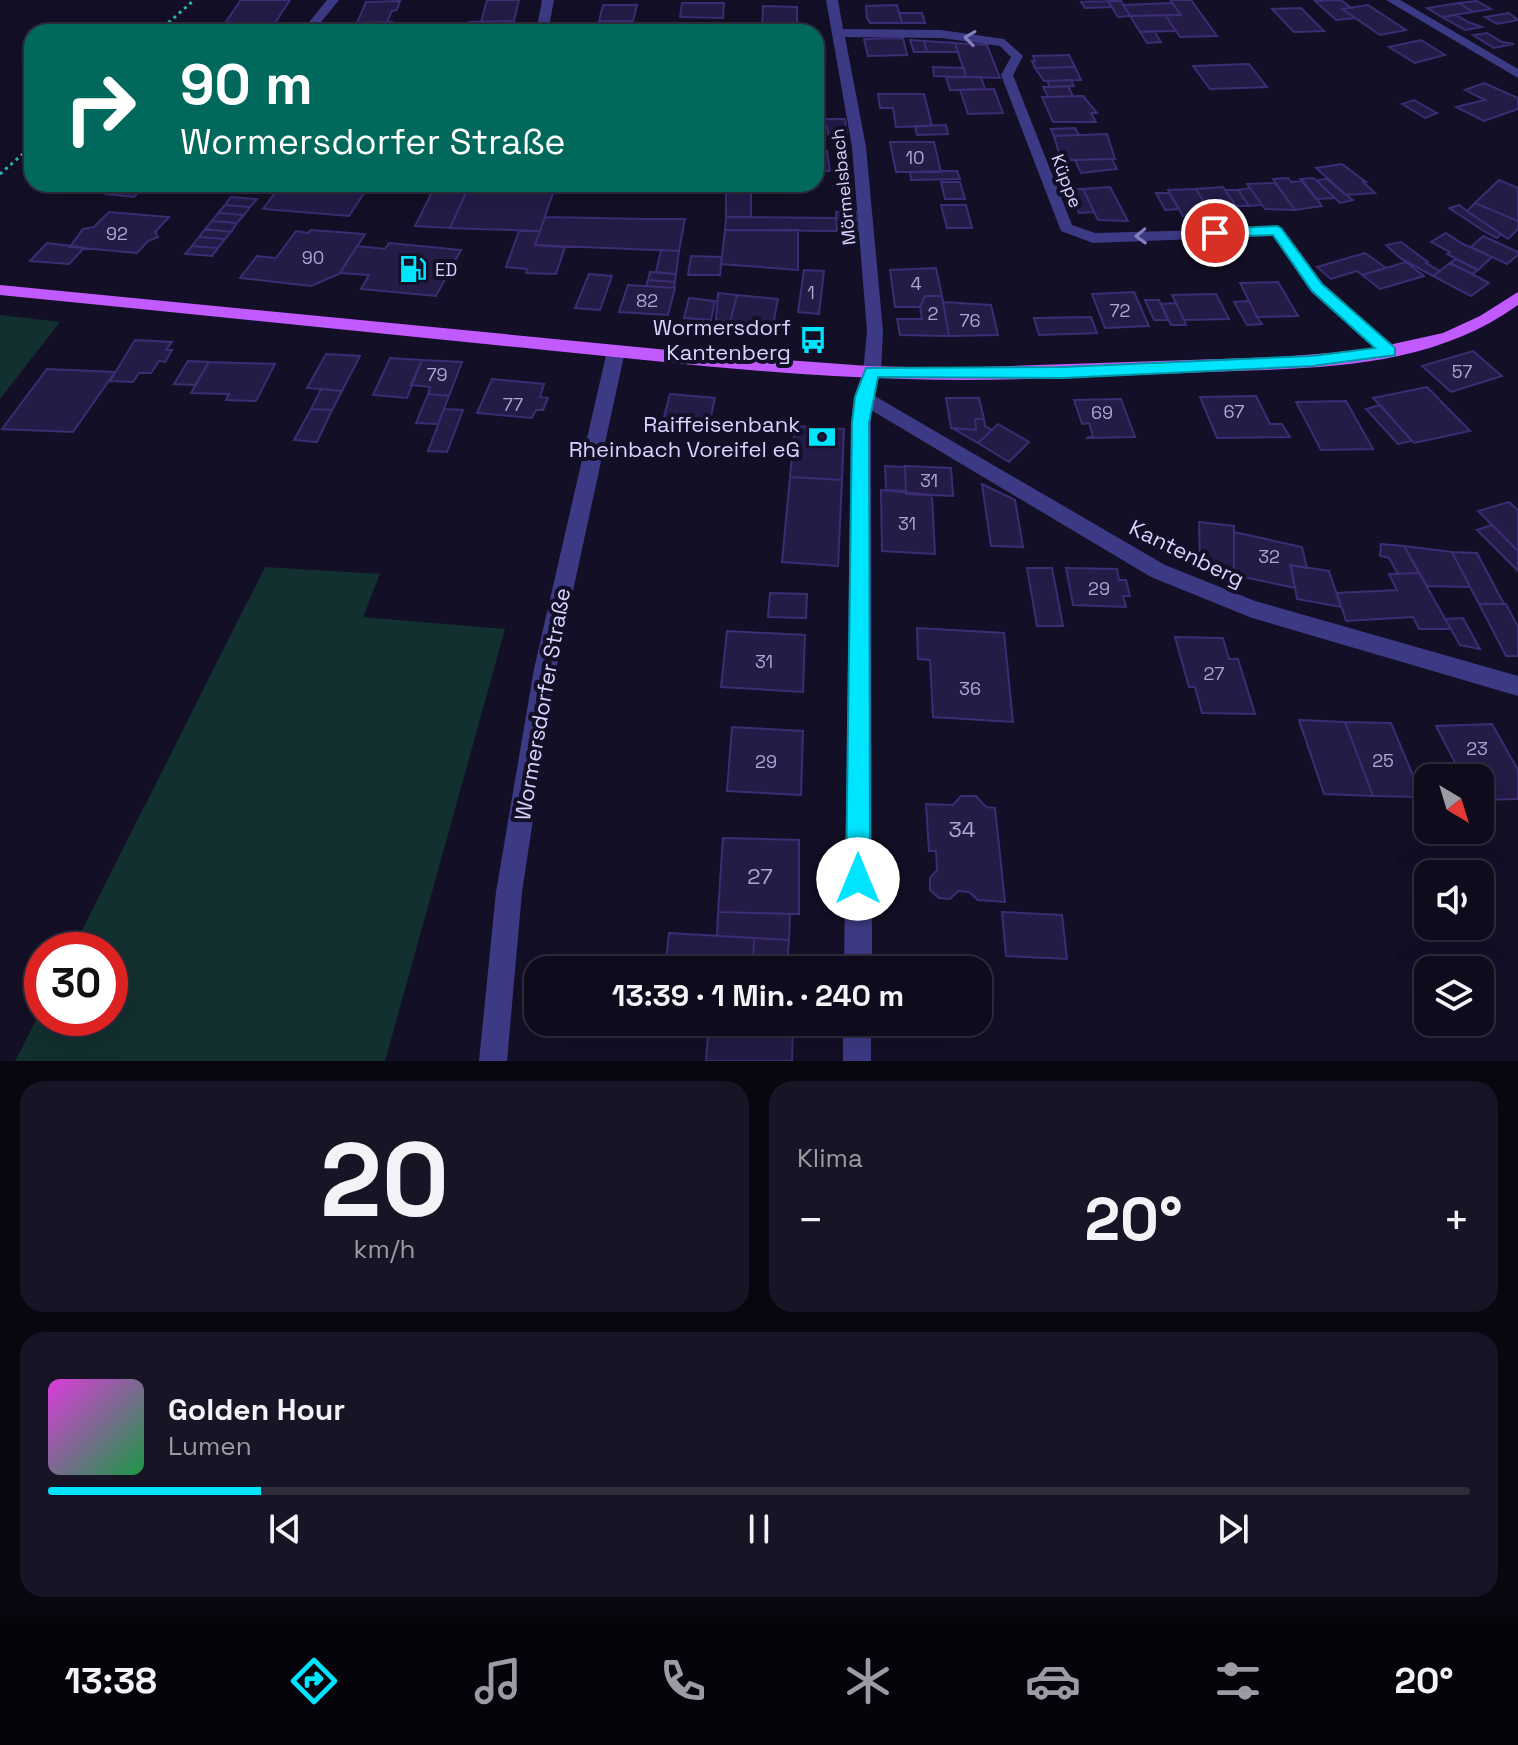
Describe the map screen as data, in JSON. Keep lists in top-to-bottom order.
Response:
{
  "streets": {
    "street": [
      "Küppe",
      "Mörmelsbach",
      "Kantenberg",
      "Wormersdorfer Straße"
    ]
  },
  "crossings": [
    ["Küppe", "Mörmelsbach"],
    ["Mörmelsbach", "Kantenberg"]
  ],
  "one_way": ["Küppe"],
  "places": {
    "fuel station": ["ED"],
    "bus stop": ["Wormersdorf Kantenberg"],
    "bank": ["Raiffeisenbank Rheinbach Voreifel eG"]
  },
  "house_numbers": [
    "10",
    "92",
    "90",
    "4",
    "1",
    "82",
    "72",
    "2",
    "76",
    "57",
    "79",
    "77",
    "67",
    "69",
    "31",
    "31",
    "32",
    "29",
    "31",
    "27",
    "36",
    "23",
    "25",
    "29",
    "34",
    "27"
  ],
  "north": "bottom right",
  "page": {
    "turn": ["90 m", "Wormersdorfer Straße"],
    "limit": "30",
    "trip": "13:39 · 1 Min. · 240 m",
    "tile": [
      ["20", "km/h"],
      "Klima"
    ],
    "heat": ["−", "20°", "+"],
    "song": ["Golden Hour", "Lumen"],
    "tabs": ["13:38", "20°"]
  }
}
